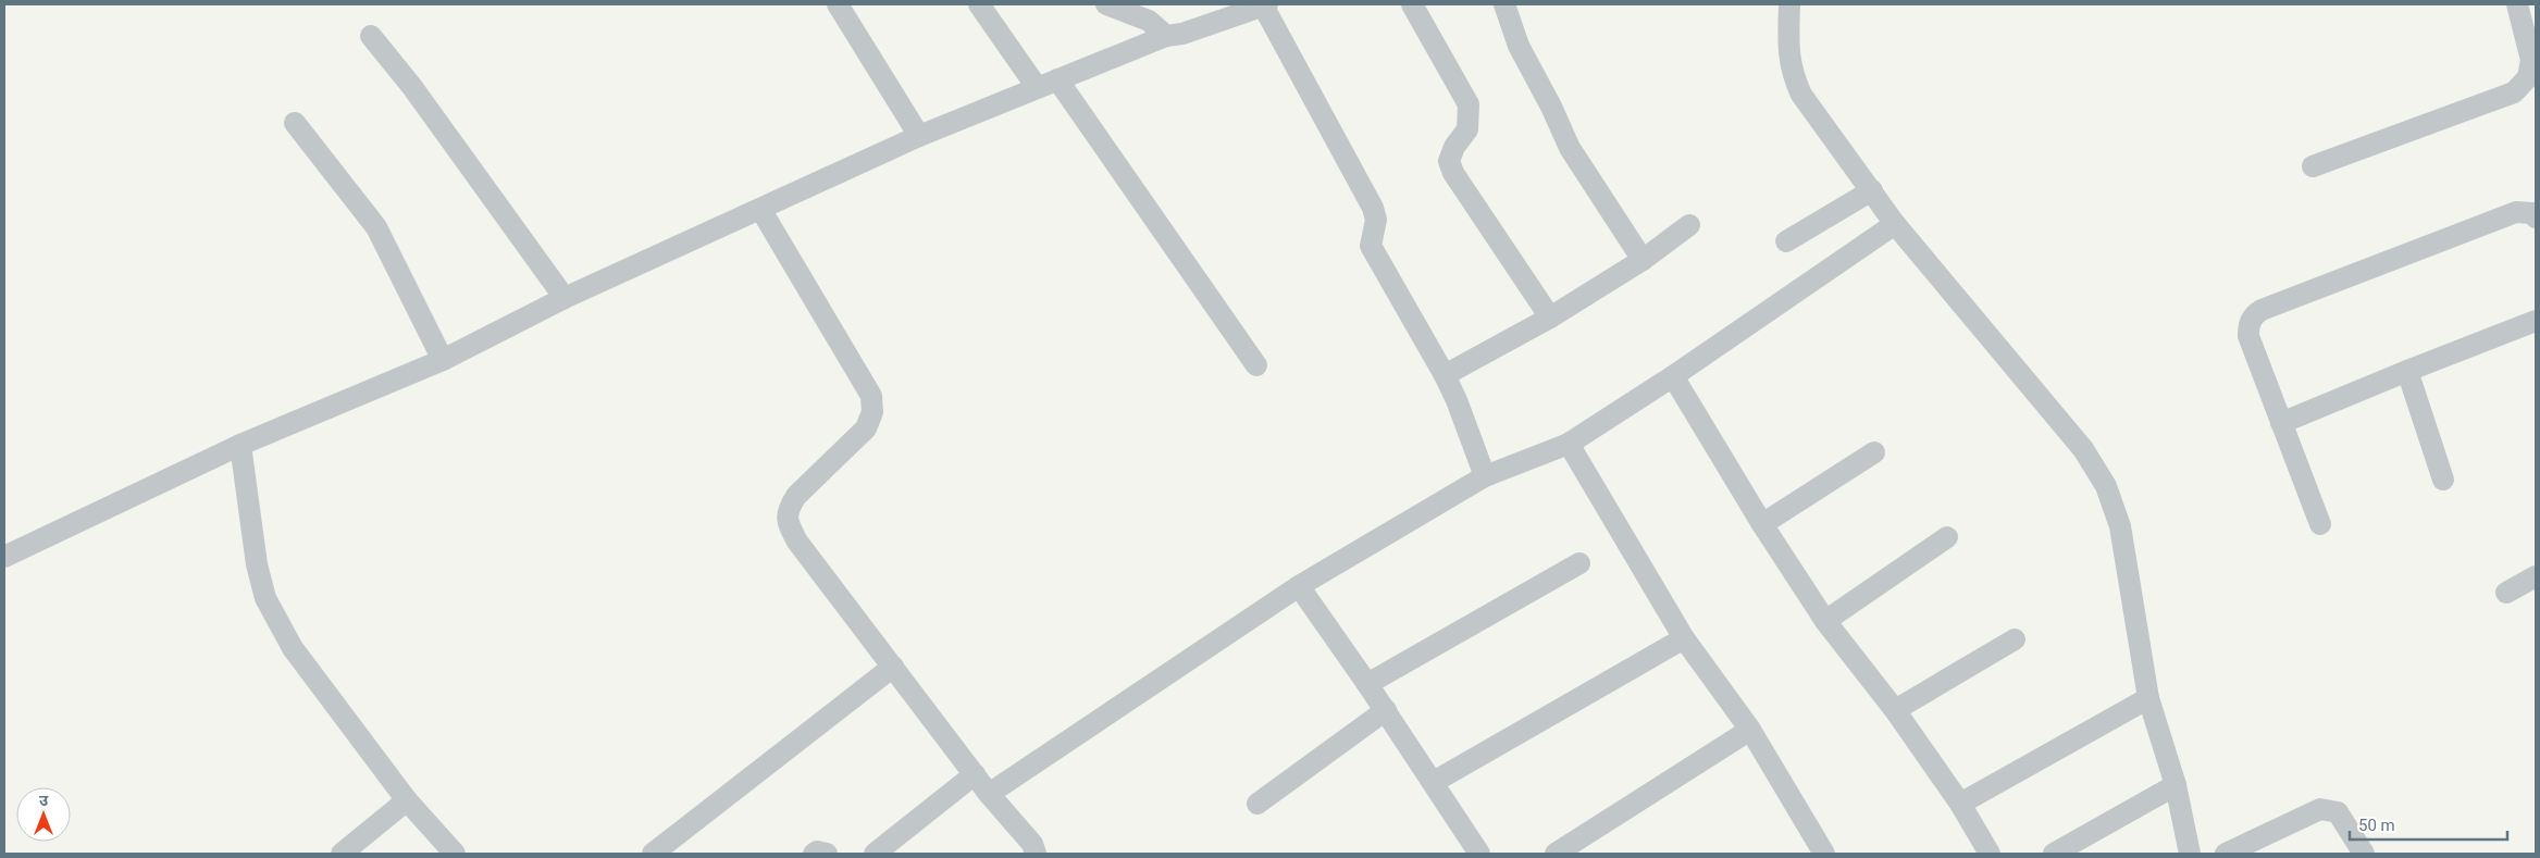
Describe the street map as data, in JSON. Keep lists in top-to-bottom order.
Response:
{
  "scale_bar": "50 m",
  "north": "top"
}
